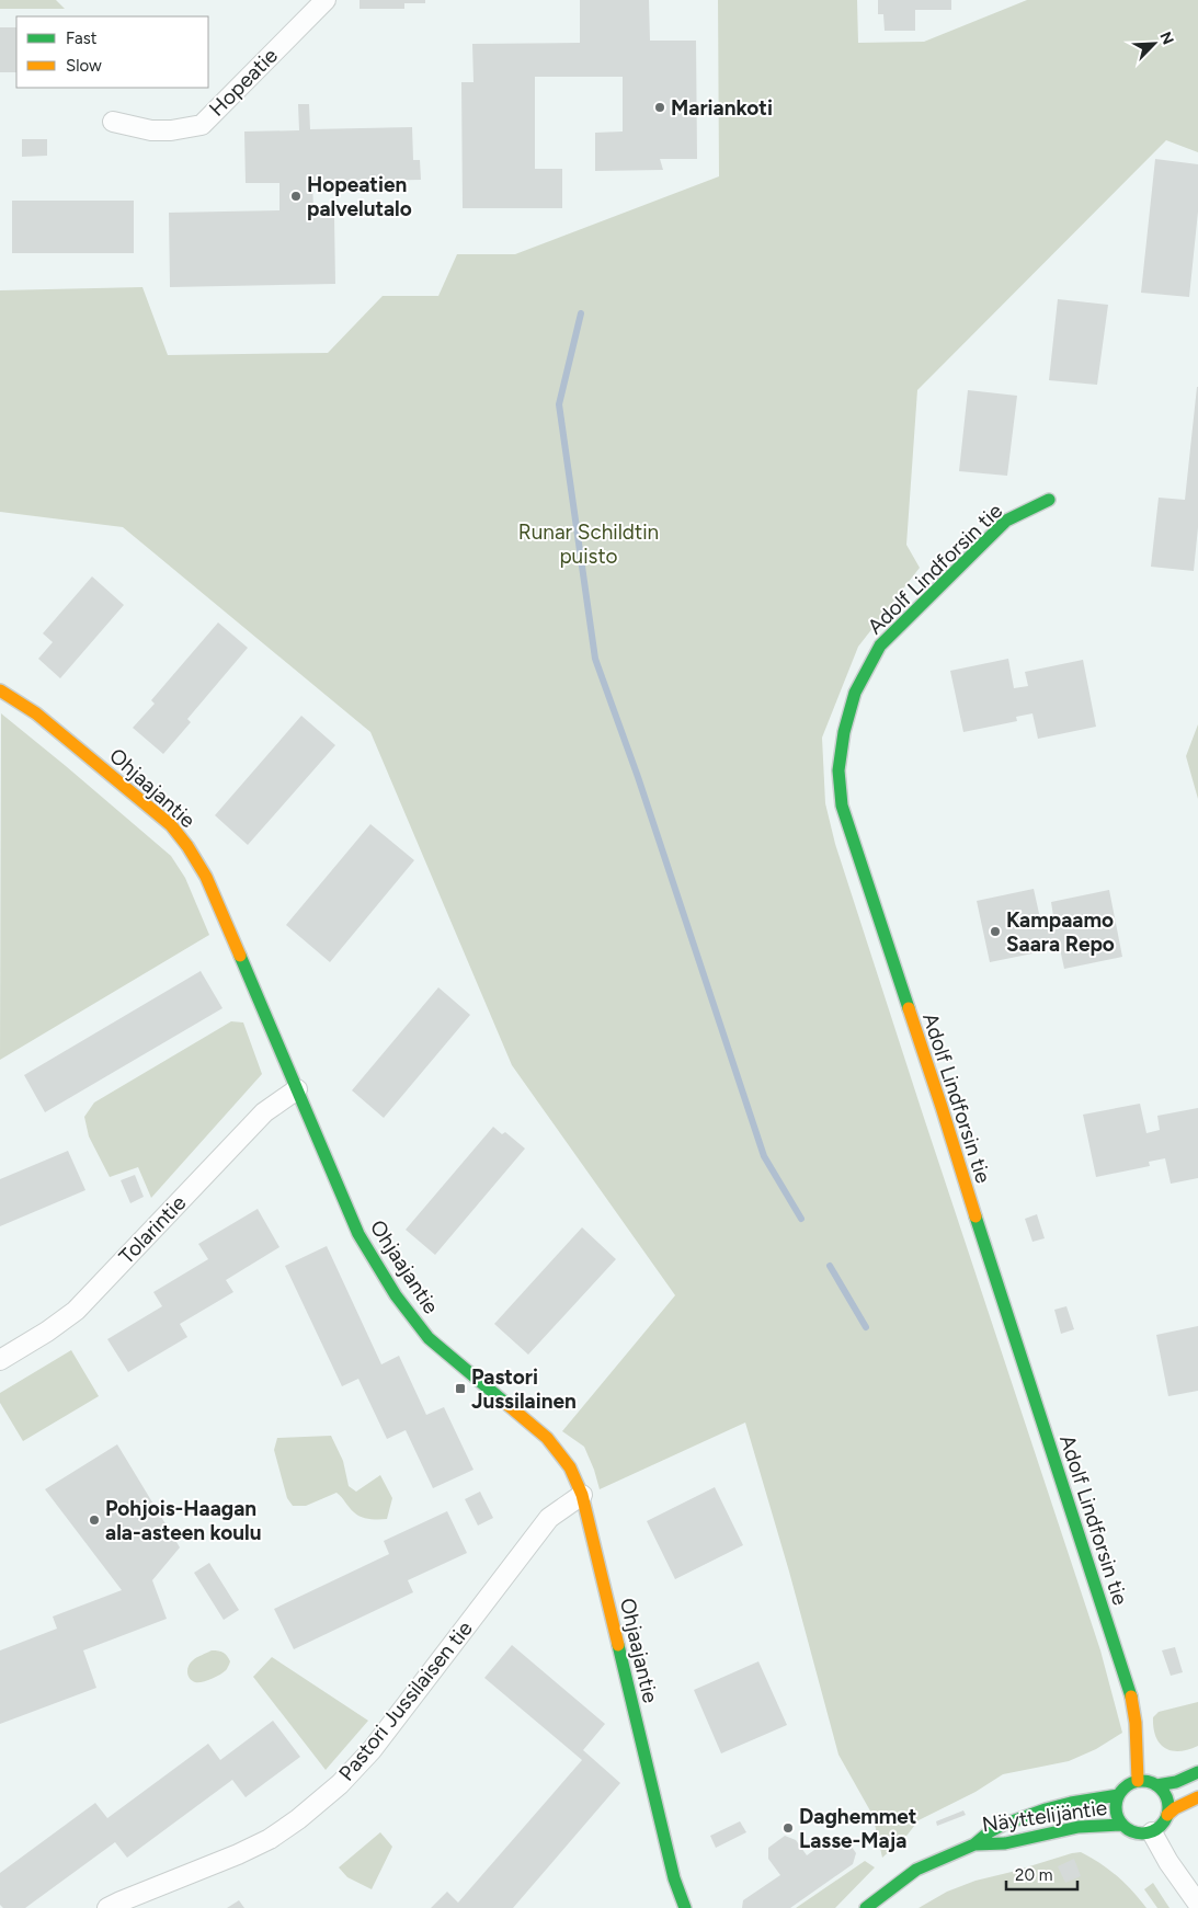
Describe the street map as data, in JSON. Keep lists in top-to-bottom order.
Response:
{
  "streets": {
    "street": [
      "Hopeatie",
      "Adolf Lindforsin tie",
      "Ohjaajantie",
      "Tolarintie",
      "Pastori Jussilaisen tie",
      "Näyttelijäntie"
    ]
  },
  "crossings": [
    ["Adolf Lindforsin tie", "Näyttelijäntie"],
    ["Ohjaajantie", "Tolarintie"],
    ["Ohjaajantie", "Pastori Jussilaisen tie"]
  ],
  "parks": ["Runar Schildtin puisto"],
  "places": {
    "other": [
      "Mariankoti",
      "Hopeatien palvelutalo",
      "Kampaamo Saara Repo",
      "Pohjois-Haagan ala-asteen koulu",
      "Daghemmet Lasse-Maja"
    ],
    "transit": ["Pastori Jussilainen"]
  },
  "legend": ["Fast", "Slow"],
  "scale_bar": "20 m",
  "north": "top right"
}
